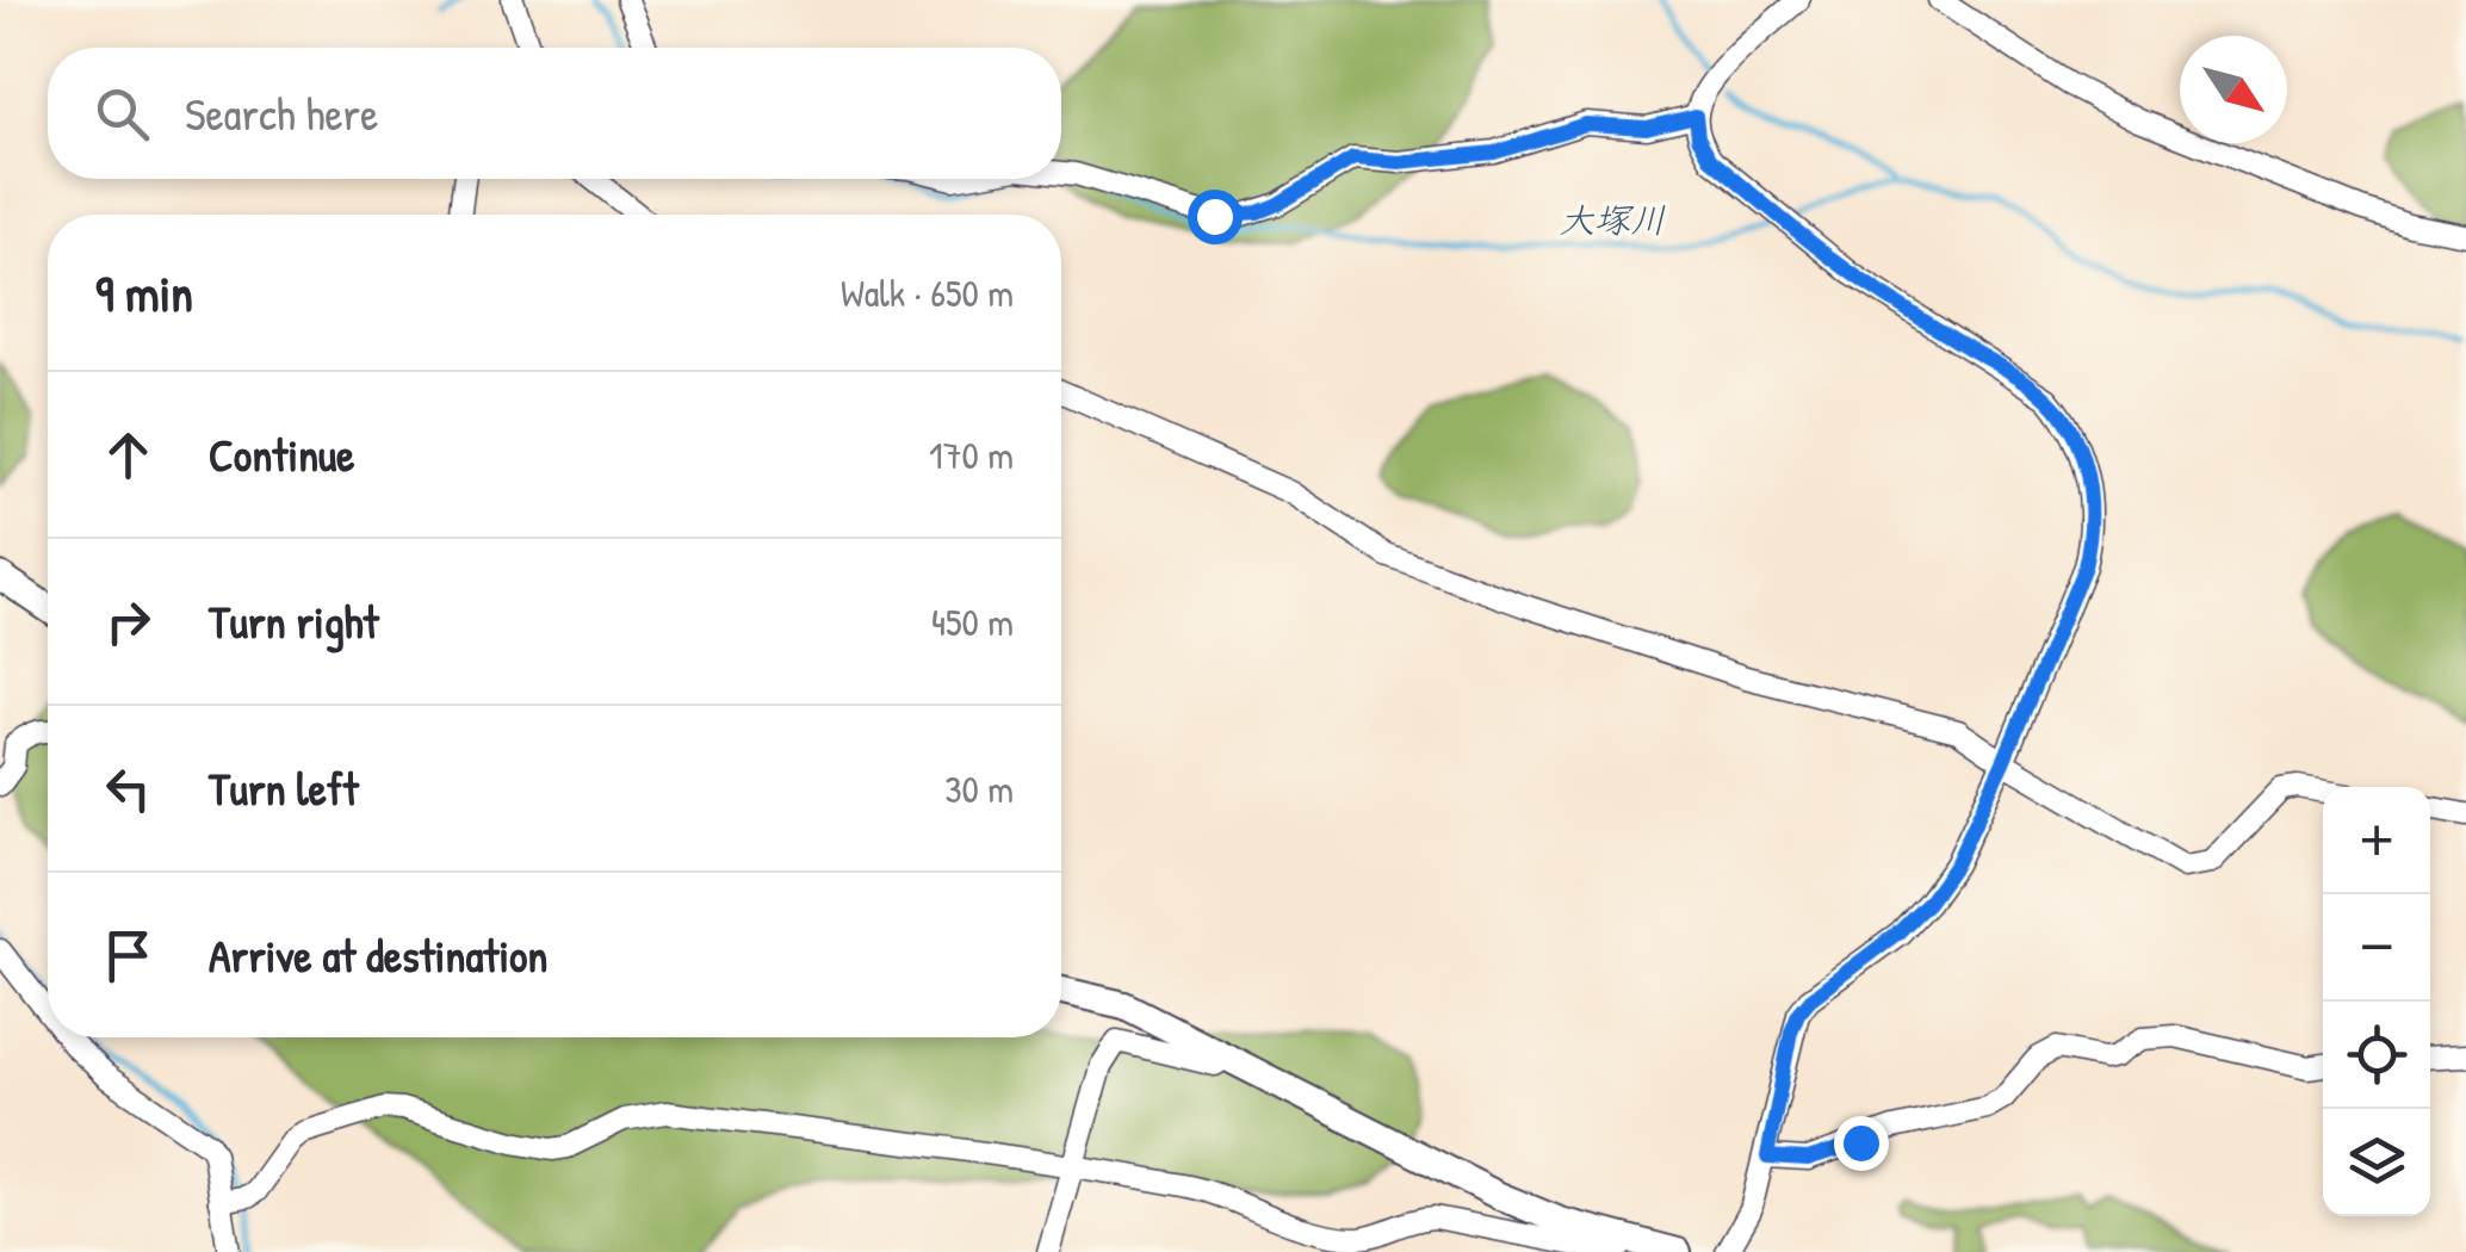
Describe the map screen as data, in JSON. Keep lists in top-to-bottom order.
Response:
{
  "water": ["大塚川"],
  "north": "bottom right",
  "page": {
    "search": "Search here",
    "heading": ["9 min", "Walk · 650 m"],
    "list": [
      ["Continue", "170 m"],
      ["Turn right", "450 m"],
      ["Turn left", "30 m"],
      "Arrive at destination"
    ],
    "map_buttons": ["+", "−"]
  }
}
